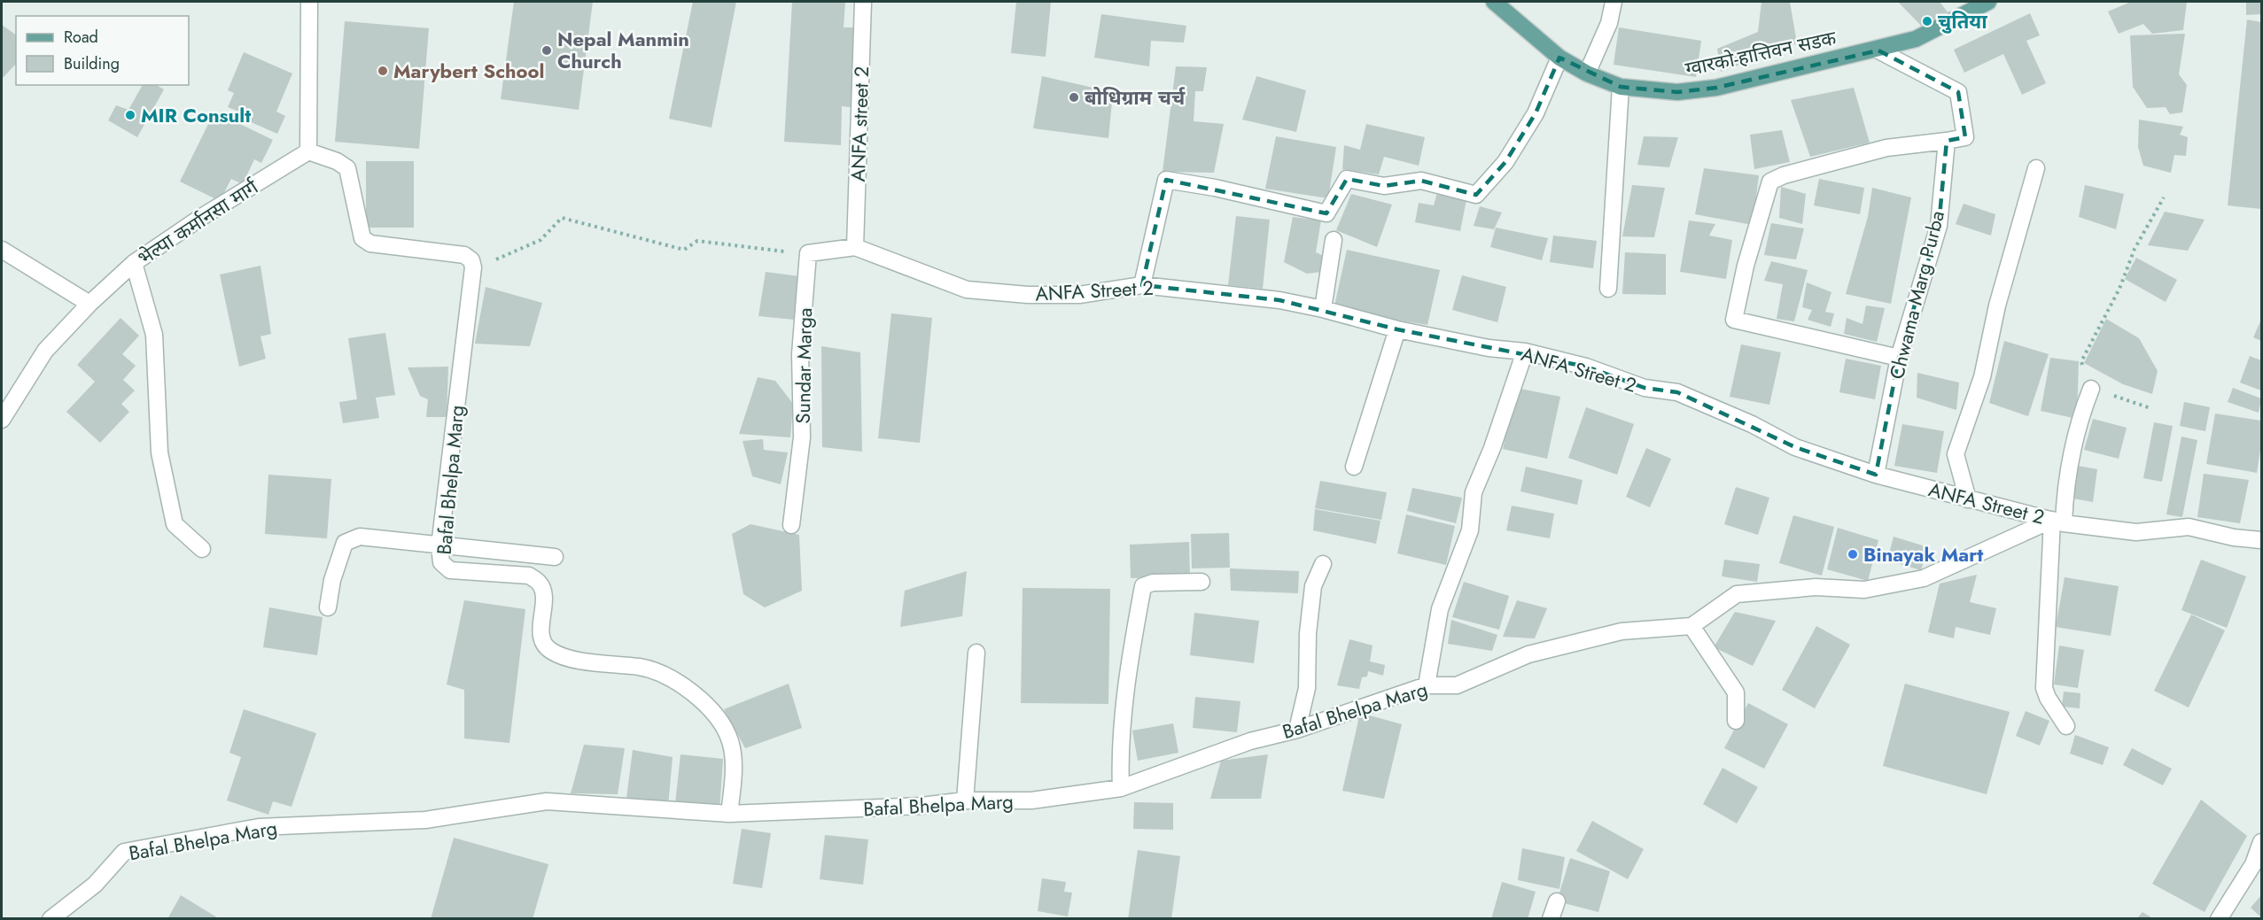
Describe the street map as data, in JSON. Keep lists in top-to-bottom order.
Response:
{
  "streets": {
    "main road": ["ग्वारको-हात्तिवन सडक"],
    "street": [
      "ANFA street 2",
      "भेल्पा कर्मानसा मार्ग",
      "ANFA Street 2",
      "Chwama Marg Purba",
      "Sundar Marga",
      "Bafal Bhelpa Marg"
    ]
  },
  "crossings": [
    ["ANFA street 2", "ANFA Street 2"],
    ["ANFA Street 2", "Chwama Marg Purba"]
  ],
  "places": [
    "चुतिया",
    "Nepal Manmin Church",
    "Marybert School",
    "बोधिग्राम चर्च",
    "MIR Consult",
    "Binayak Mart"
  ],
  "legend": ["Road", "Building"]
}
